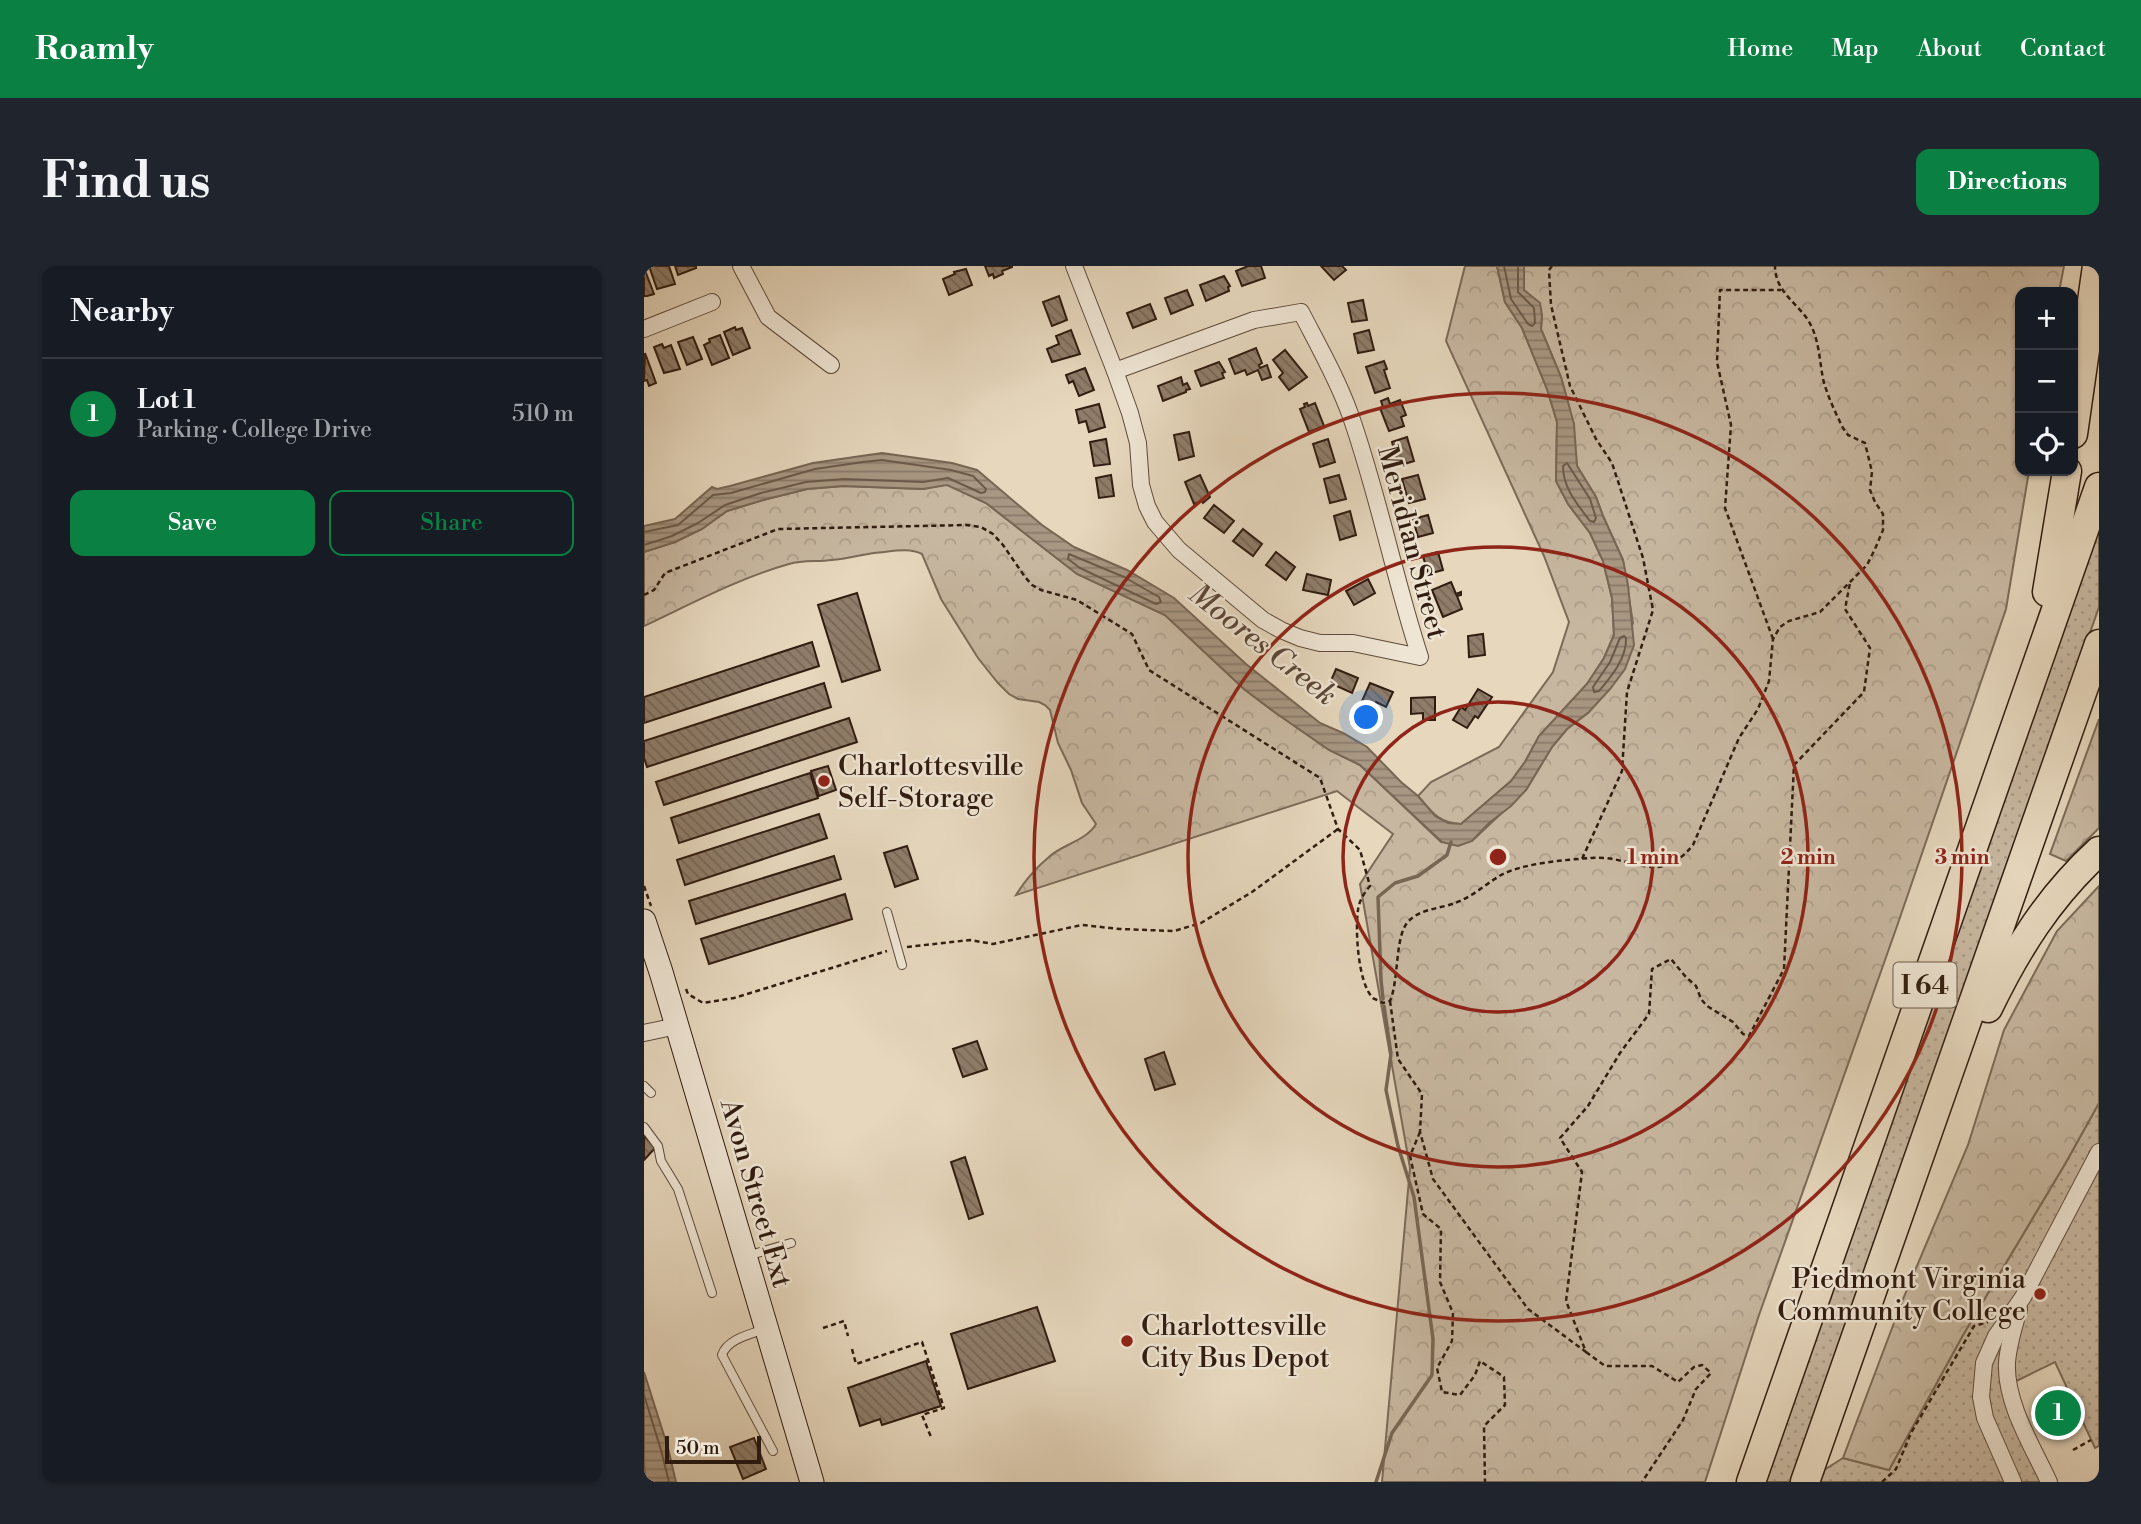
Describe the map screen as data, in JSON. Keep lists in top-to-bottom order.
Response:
{
  "streets": {
    "highway": ["I 64"],
    "main road": ["Avon Street Ext"],
    "street": ["Meridian Street"]
  },
  "water": ["Moores Creek"],
  "places": ["Charlottesville Self-Storage", "Piedmont Virginia Community College", "Charlottesville City Bus Depot"],
  "scale_bar": "50 m",
  "page": {
    "header": "Roamly",
    "nav": [
      "Home",
      "Map",
      "About",
      "Contact"
    ],
    "buttons": [
      "Directions",
      ["Save", "Share"]
    ],
    "title": "Find us",
    "heading": "Nearby",
    "map_buttons": ["+", "−"],
    "list": [
      {
        "mark": "1",
        "name": "Lot 1",
        "note": "Parking · College Drive",
        "value": "510 m"
      }
    ],
    "pins": "1",
    "scale": "50 m"
  },
  "rings": ["1 min", "2 min", "3 min"]
}
